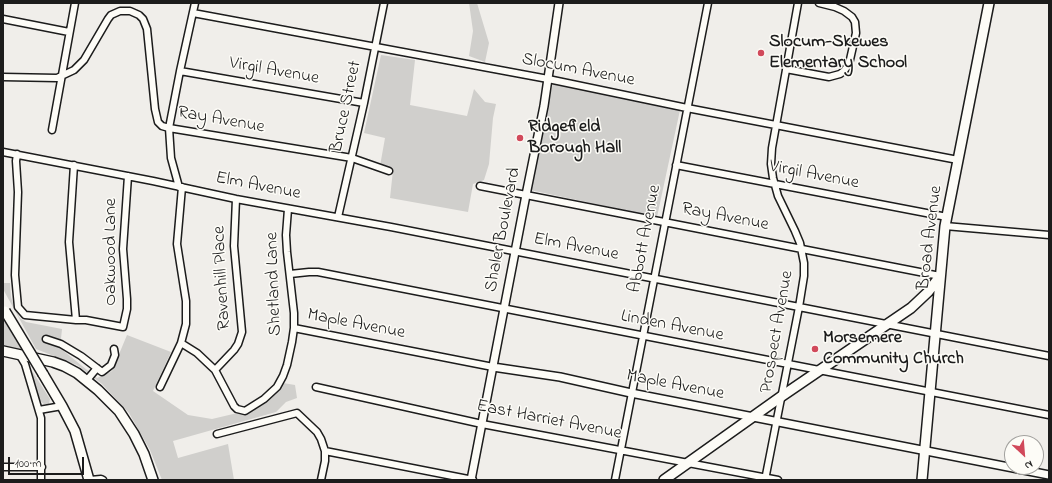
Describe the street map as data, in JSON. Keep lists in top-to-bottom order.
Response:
{
  "streets": {
    "main road": ["Broad Avenue"],
    "street": [
      "Slocum Avenue",
      "Virgil Avenue",
      "Bruce Street",
      "Ray Avenue",
      "Elm Avenue",
      "Shaler Boulevard",
      "Abbott Avenue",
      "Oakwood Lane",
      "Ravenhill Place",
      "Shetland Lane",
      "Maple Avenue",
      "Linden Avenue",
      "Prospect Avenue",
      "East Harriet Avenue"
    ]
  },
  "crossings": [
    ["Slocum Avenue", "Bruce Street"],
    ["Slocum Avenue", "Shaler Boulevard"],
    ["Slocum Avenue", "Broad Avenue"],
    ["Slocum Avenue", "Abbott Avenue"],
    ["Slocum Avenue", "Prospect Avenue"],
    ["Virgil Avenue", "Bruce Street"],
    ["Virgil Avenue", "Broad Avenue"],
    ["Virgil Avenue", "Abbott Avenue"],
    ["Virgil Avenue", "Prospect Avenue"],
    ["Bruce Street", "Ray Avenue"],
    ["Bruce Street", "Elm Avenue"],
    ["Ray Avenue", "Shaler Boulevard"],
    ["Ray Avenue", "Broad Avenue"],
    ["Ray Avenue", "Abbott Avenue"],
    ["Ray Avenue", "Prospect Avenue"],
    ["Elm Avenue", "Shaler Boulevard"],
    ["Elm Avenue", "Broad Avenue"],
    ["Elm Avenue", "Abbott Avenue"],
    ["Elm Avenue", "Oakwood Lane"],
    ["Elm Avenue", "Ravenhill Place"],
    ["Elm Avenue", "Shetland Lane"],
    ["Elm Avenue", "Prospect Avenue"],
    ["Shaler Boulevard", "Maple Avenue"],
    ["Shaler Boulevard", "Linden Avenue"],
    ["Shaler Boulevard", "East Harriet Avenue"],
    ["Broad Avenue", "Maple Avenue"],
    ["Broad Avenue", "Linden Avenue"],
    ["Abbott Avenue", "Maple Avenue"],
    ["Abbott Avenue", "Linden Avenue"],
    ["Abbott Avenue", "East Harriet Avenue"],
    ["Ravenhill Place", "Shetland Lane"],
    ["Shetland Lane", "Maple Avenue"],
    ["Shetland Lane", "Linden Avenue"],
    ["Maple Avenue", "Prospect Avenue"],
    ["Linden Avenue", "Prospect Avenue"],
    ["Prospect Avenue", "East Harriet Avenue"]
  ],
  "places": ["Slocum-Skewes Elementary School", "Ridgefield Borough Hall", "Morsemere Community Church"],
  "scale_bar": "100 m",
  "north": "bottom right"
}
